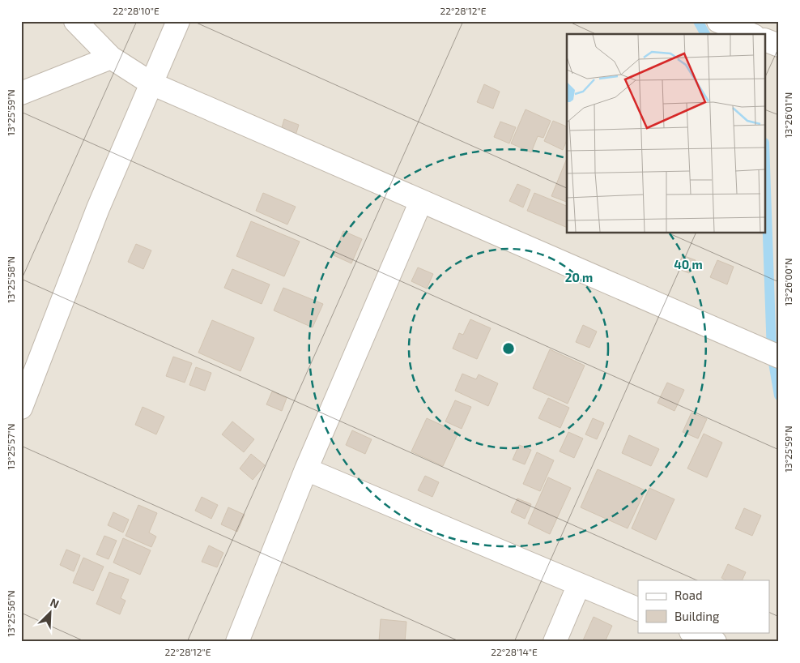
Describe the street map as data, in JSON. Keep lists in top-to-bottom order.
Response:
{
  "legend": ["Road", "Building"],
  "north": "top right",
  "coordinates": [
    "22°28'10\"E",
    "22°28'12\"E",
    "13°25'59\"N",
    "13°26'01\"N",
    "13°25'58\"N",
    "13°26'00\"N",
    "13°25'57\"N",
    "13°25'56\"N",
    "22°28'14\"E"
  ],
  "rings": ["40 m", "20 m"]
}
